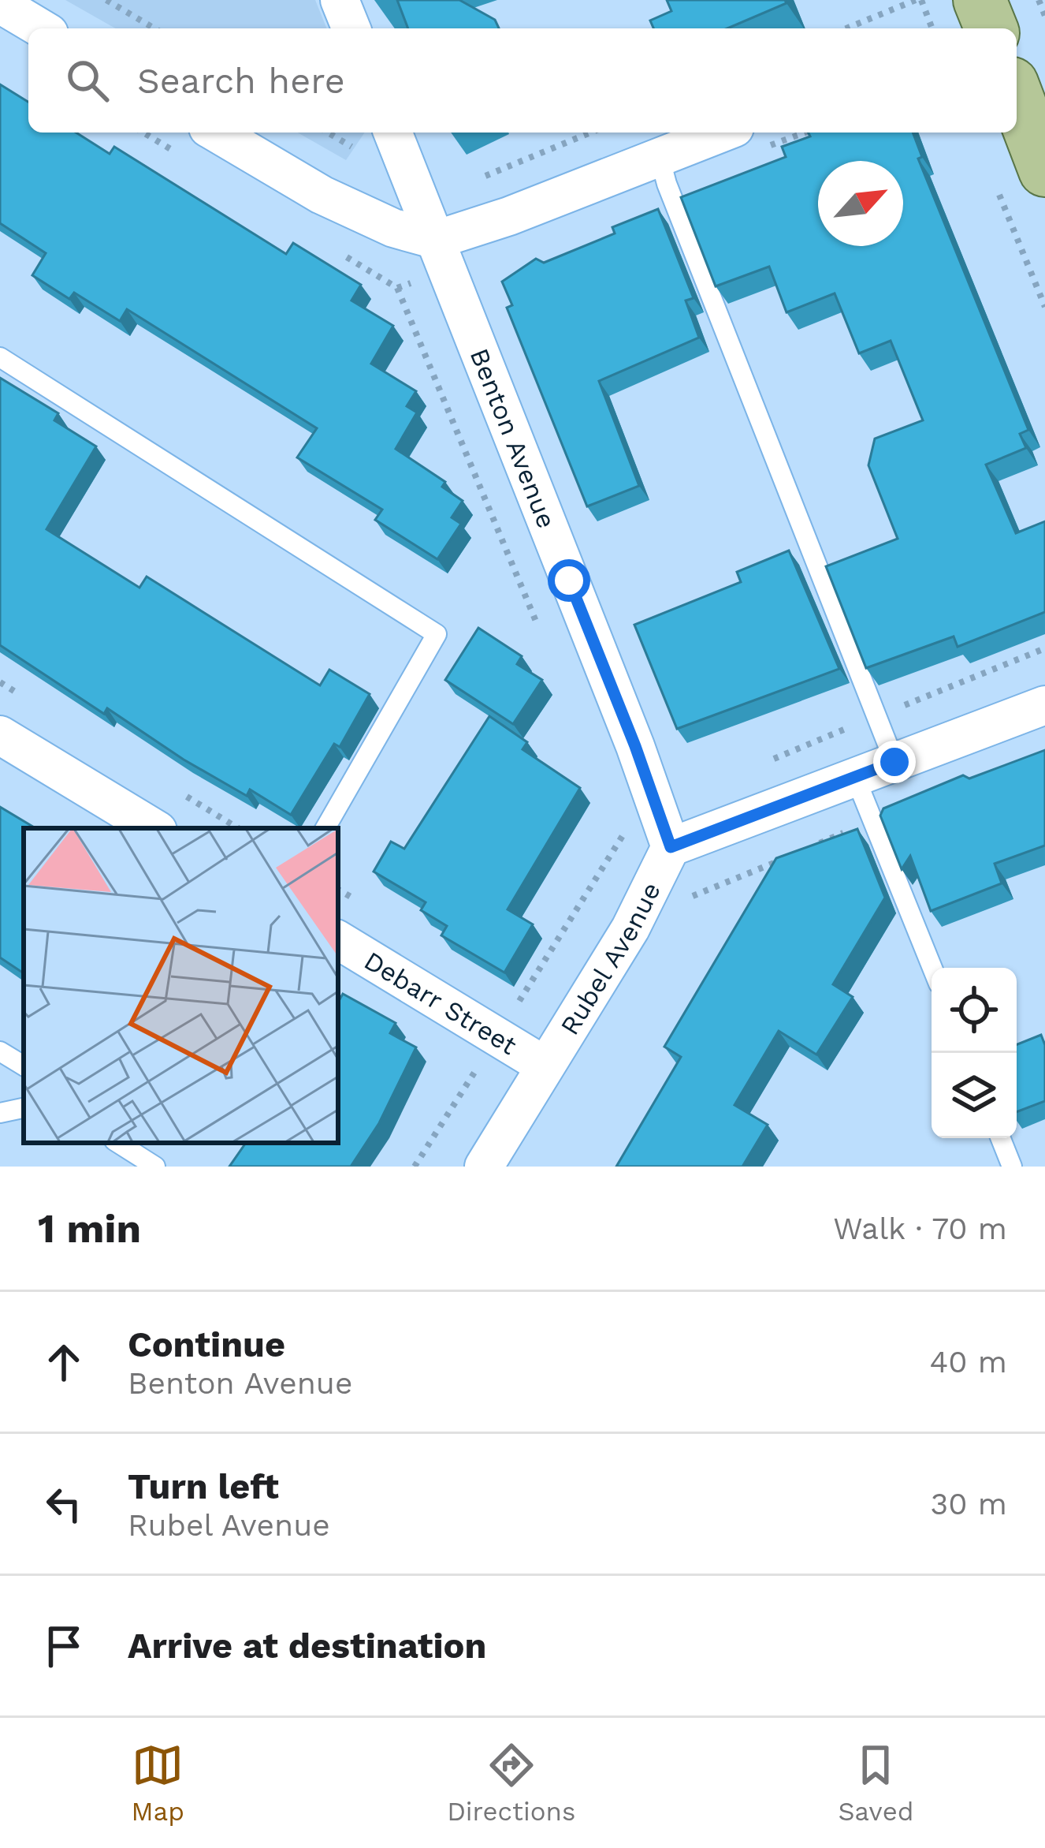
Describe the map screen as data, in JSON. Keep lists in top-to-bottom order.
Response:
{
  "streets": {
    "street": ["Benton Avenue", "Rubel Avenue", "Debarr Street"]
  },
  "crossings": [
    ["Benton Avenue", "Rubel Avenue"],
    ["Rubel Avenue", "Debarr Street"]
  ],
  "north": "top right",
  "page": {
    "search": "Search here",
    "heading": ["1 min", "Walk · 70 m"],
    "list": [
      ["Continue", "Benton Avenue", "40 m"],
      ["Turn left", "Rubel Avenue", "30 m"],
      "Arrive at destination"
    ],
    "nav": ["Map", "Directions", "Saved"]
  }
}
